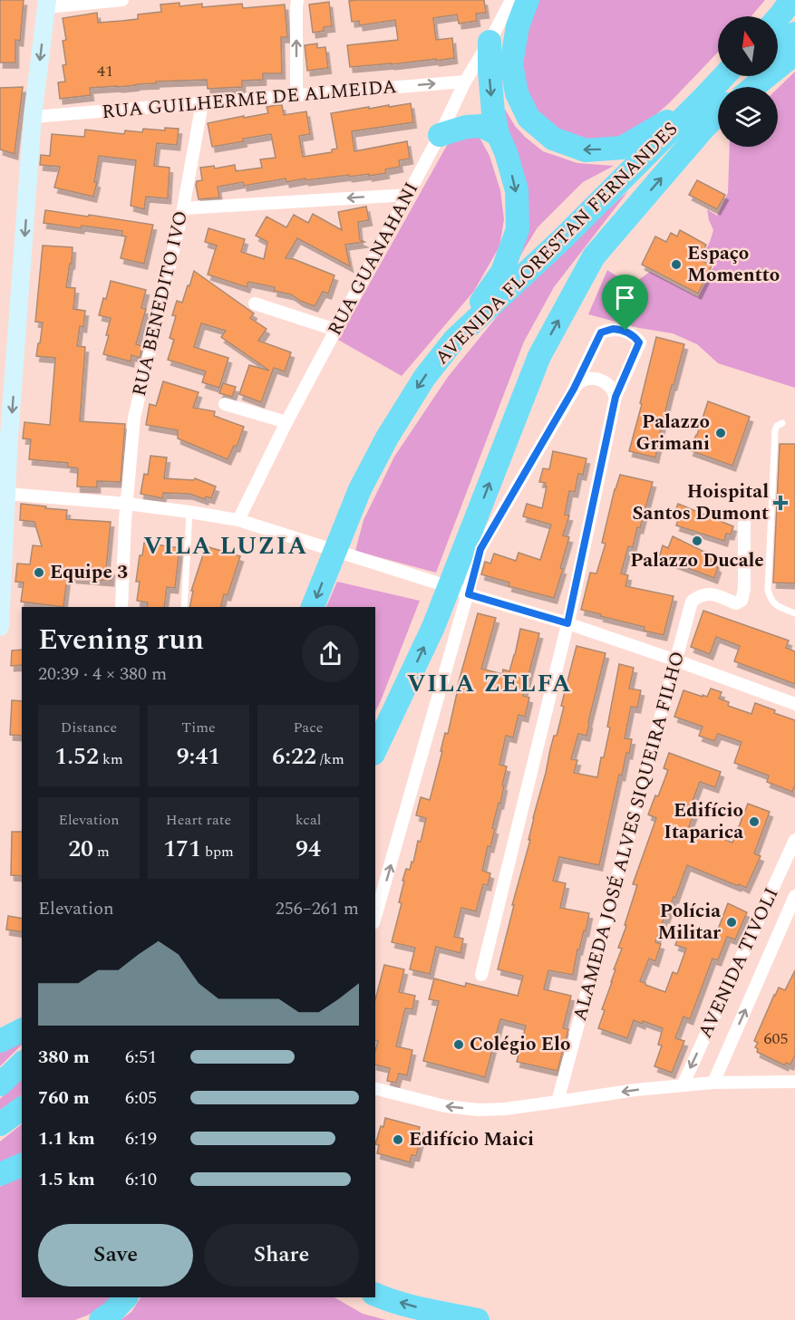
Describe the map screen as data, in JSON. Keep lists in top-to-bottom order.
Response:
{
  "streets": {
    "highway": ["AVENIDA FLORESTAN FERNANDES"],
    "street": [
      "RUA GUILHERME DE ALMEIDA",
      "RUA GUANAHANI",
      "RUA BENEDITO IVO",
      "ALAMEDA JOSÉ ALVES SIQUEIRA FILHO",
      "AVENIDA TIVOLI"
    ]
  },
  "crossings": [
    ["RUA GUILHERME DE ALMEIDA", "RUA GUANAHANI"],
    ["RUA GUILHERME DE ALMEIDA", "RUA BENEDITO IVO"]
  ],
  "districts": ["VILA LUZIA", "VILA ZELFA"],
  "places": {
    "other": [
      "Espaço Momentto",
      "Palazzo Grimani",
      "Palazzo Ducale",
      "Equipe 3",
      "Edifício Itaparica",
      "Polícia Militar",
      "Colégio Elo",
      "Edifício Maici"
    ],
    "health": ["Hoispital Santos Dumont"]
  },
  "house_numbers": ["41", "605"],
  "north": "top",
  "page": {
    "heading": ["Evening run", "20:39 · 4 × 380 m"],
    "stats": [
      ["Distance", "1.52 km"],
      ["Time", "9:41"],
      ["Pace", "6:22 /km"],
      ["Elevation", "20 m"],
      ["Heart rate", "171 bpm"],
      ["kcal", "94"]
    ],
    "chart": ["Elevation", "256–261 m"],
    "list": [
      {
        "name": "380 m",
        "note": "6:51"
      },
      {
        "name": "760 m",
        "note": "6:05"
      },
      {
        "name": "1.1 km",
        "note": "6:19"
      },
      {
        "name": "1.5 km",
        "note": "6:10"
      }
    ],
    "buttons": ["Save", "Share"]
  }
}
